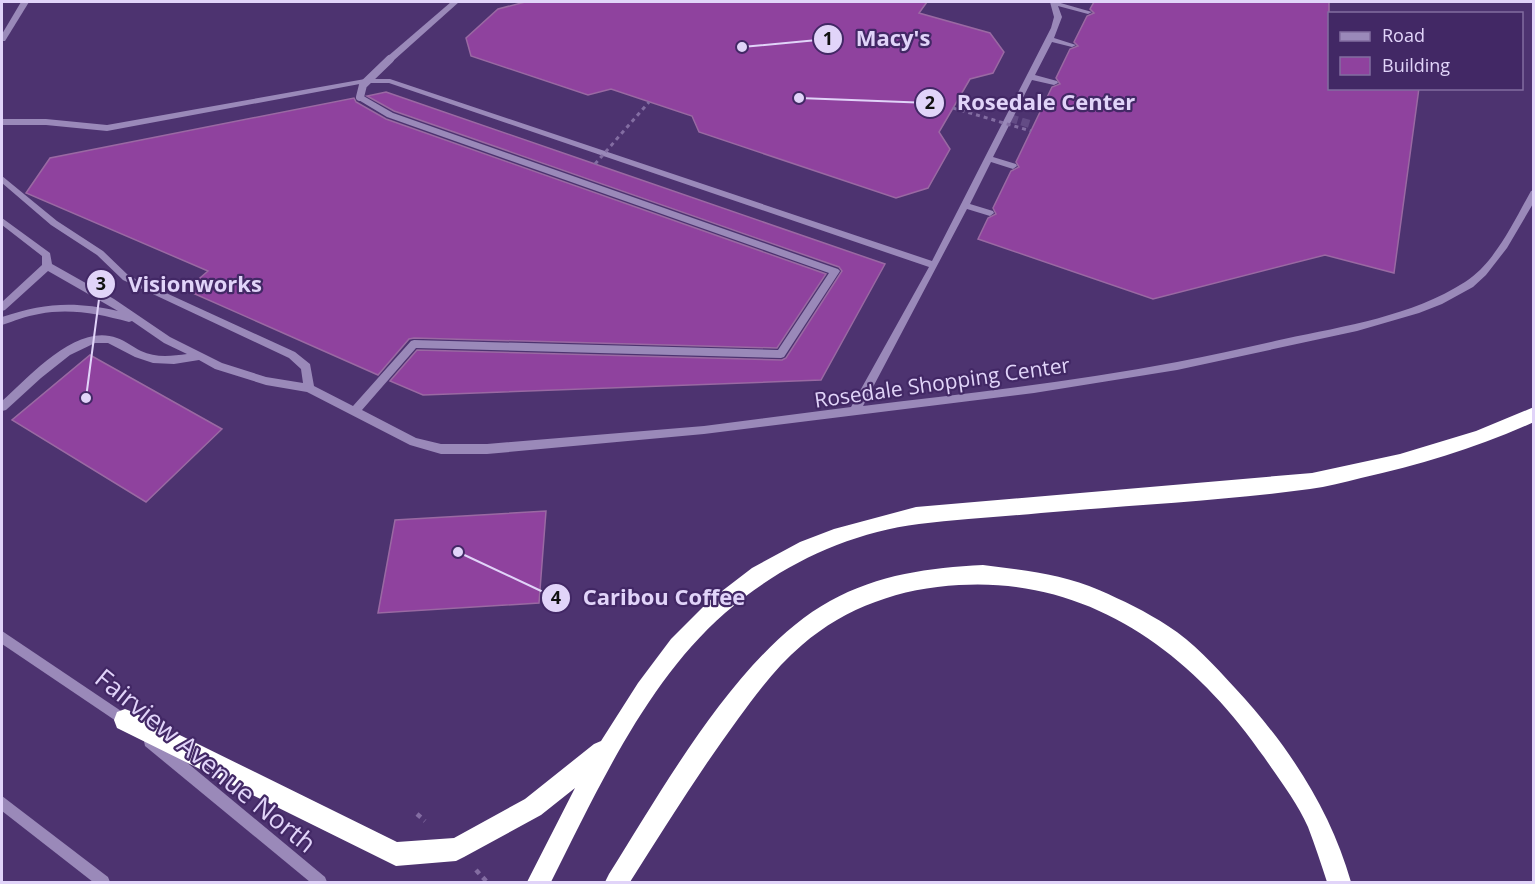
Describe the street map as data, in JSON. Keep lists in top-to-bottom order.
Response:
{
  "streets": {
    "street": ["Rosedale Shopping Center", "Fairview Avenue North"]
  },
  "places": [
    "Macy's",
    "Rosedale Center",
    "Visionworks",
    "Caribou Coffee"
  ],
  "legend": ["Road", "Building"]
}
